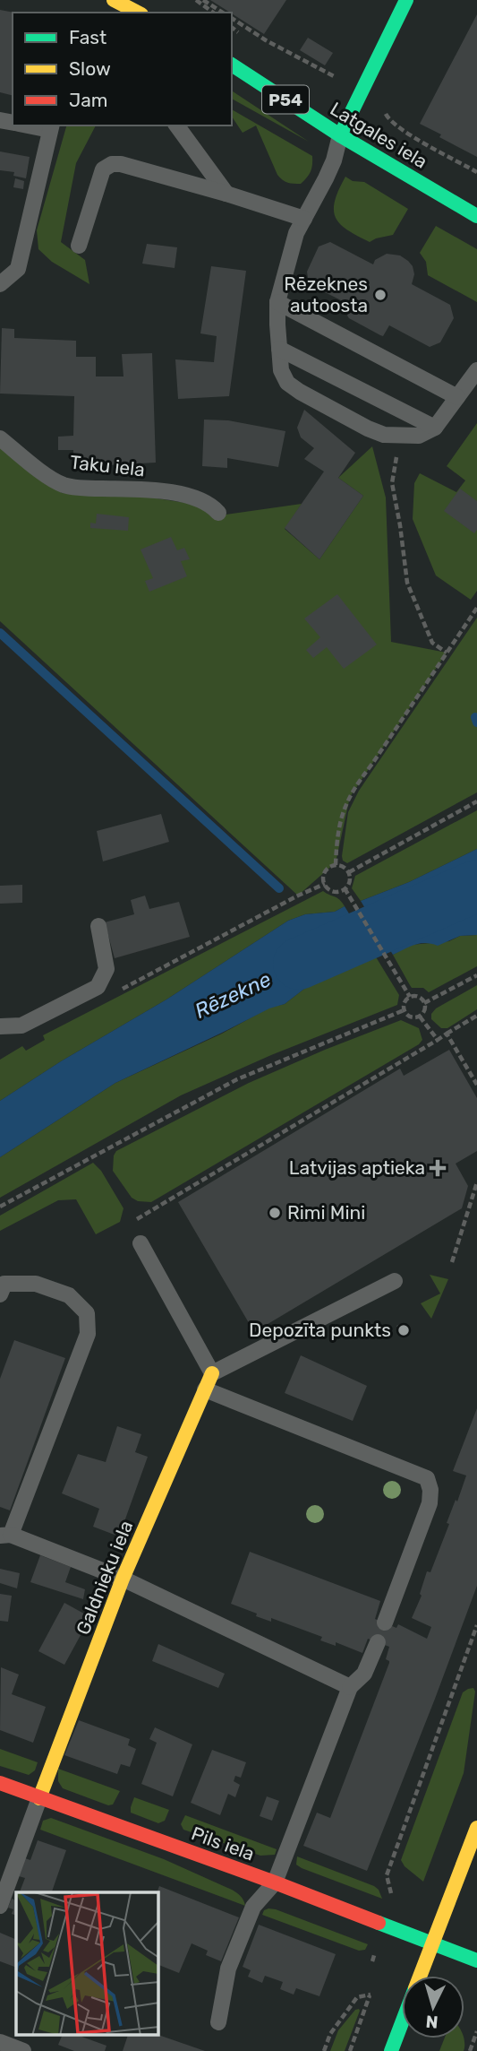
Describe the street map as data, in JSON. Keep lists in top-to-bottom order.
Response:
{
  "streets": {
    "street": [
      "P54",
      "Latgales iela",
      "Galdnieku iela",
      "Pils iela"
    ],
    "lane": ["Taku iela"]
  },
  "crossings": [
    ["Galdnieku iela", "Pils iela"]
  ],
  "water": ["Rēzekne"],
  "places": {
    "other": ["Rēzeknes autoosta", "Rimi Mini", "Depozīta punkts"],
    "health": ["Latvijas aptieka"]
  },
  "legend": ["Fast", "Slow", "Jam"],
  "north": "bottom"
}
